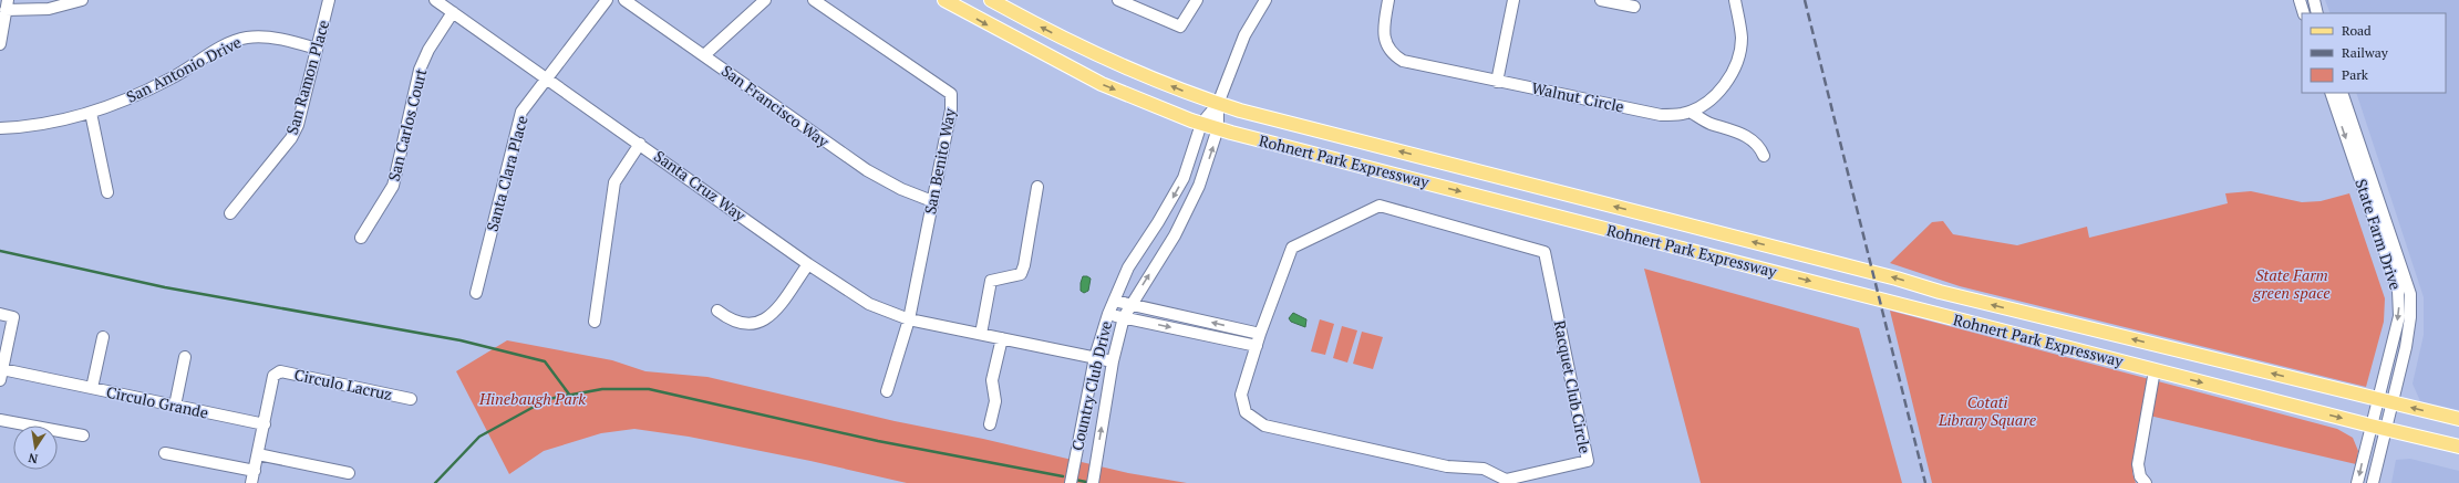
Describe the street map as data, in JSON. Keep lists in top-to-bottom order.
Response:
{
  "streets": {
    "main road": ["Rohnert Park Expressway"],
    "street": [
      "San Antonio Drive",
      "San Ramon Place",
      "Walnut Circle",
      "San Francisco Way",
      "San Carlos Court",
      "San Benito Way",
      "Santa Clara Place",
      "Santa Cruz Way",
      "State Farm Drive",
      "Circulo Lacruz",
      "Country Club Drive",
      "Racquet Club Circle",
      "Circulo Grande"
    ]
  },
  "crossings": [
    ["San Antonio Drive", "San Ramon Place"],
    ["San Francisco Way", "San Benito Way"],
    ["San Carlos Court", "Santa Cruz Way"],
    ["San Benito Way", "Santa Cruz Way"],
    ["Rohnert Park Expressway", "State Farm Drive"],
    ["Rohnert Park Expressway", "Country Club Drive"],
    ["Santa Clara Place", "Santa Cruz Way"],
    ["Santa Cruz Way", "Country Club Drive"],
    ["Circulo Lacruz", "Circulo Grande"]
  ],
  "parks": ["State Farm green space", "Hinebaugh Park", "Cotati Library Square"],
  "legend": ["Road", "Railway", "Park"],
  "north": "bottom"
}
